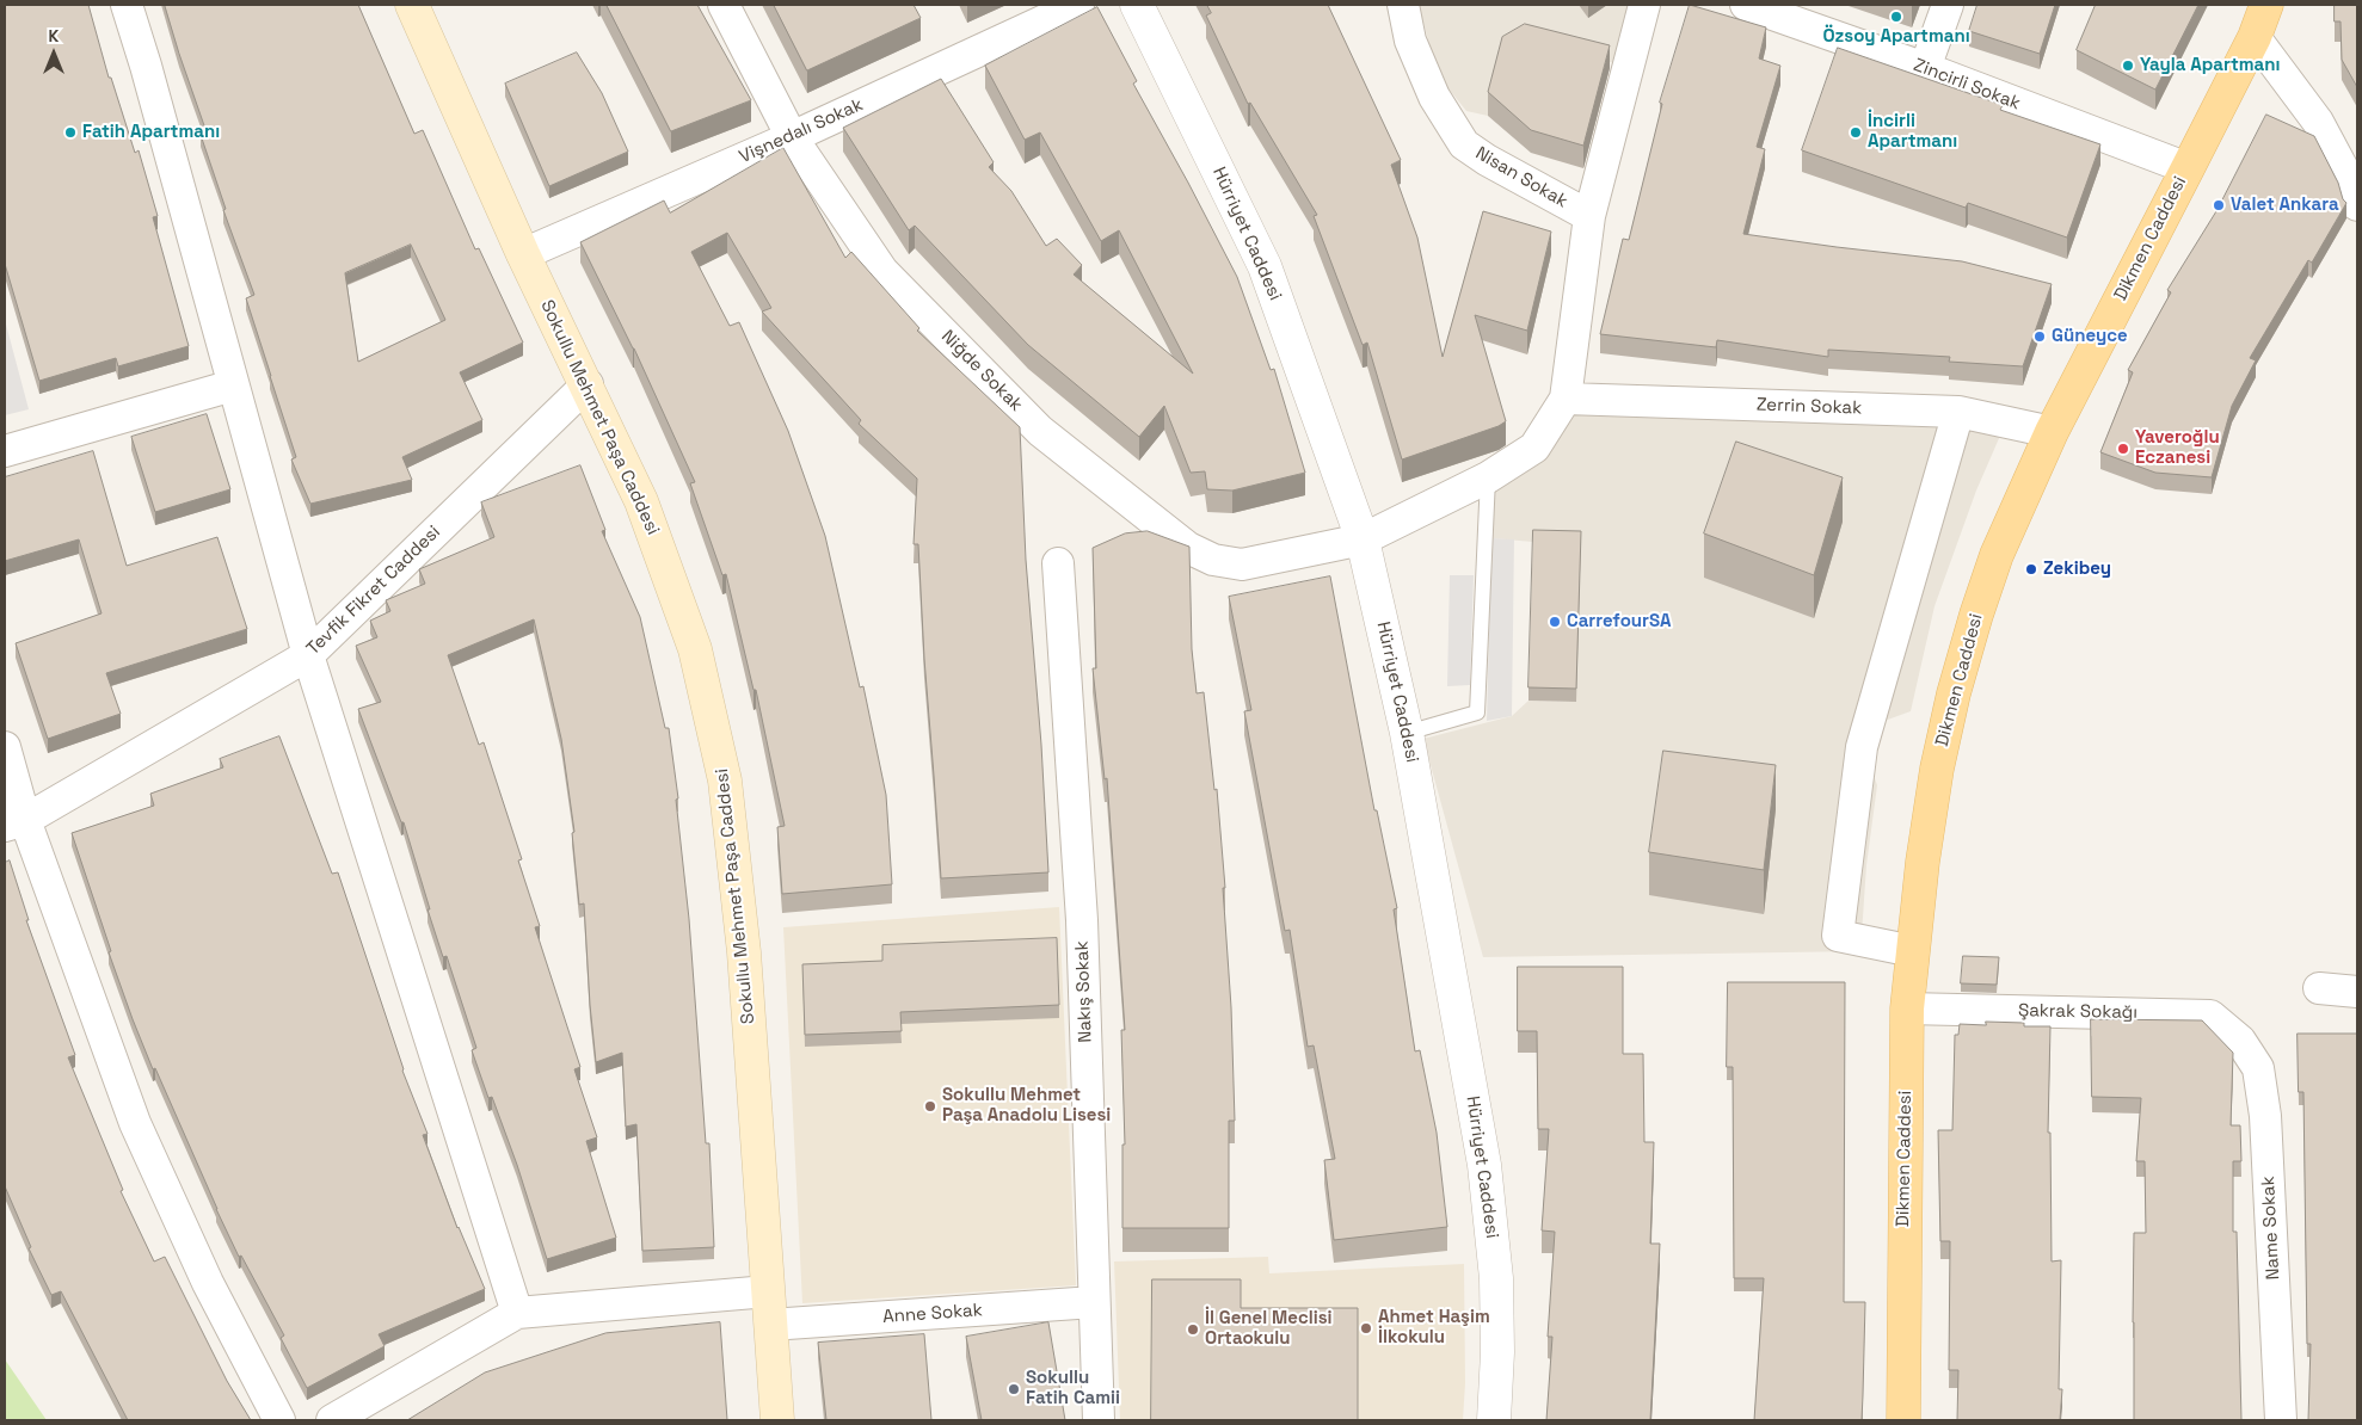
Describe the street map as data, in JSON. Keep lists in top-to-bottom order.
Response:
{
  "streets": {
    "main road": ["Dikmen Caddesi", "Sokullu Mehmet Paşa Caddesi"],
    "street": [
      "Zincirli Sokak",
      "Vişnedalı Sokak",
      "Nisan Sokak",
      "Hürriyet Caddesi",
      "Niğde Sokak",
      "Zerrin Sokak",
      "Tevfik Fikret Caddesi",
      "Nakış Sokak",
      "Şakrak Sokağı",
      "Name Sokak",
      "Anne Sokak"
    ]
  },
  "crossings": [
    ["Zincirli Sokak", "Dikmen Caddesi"],
    ["Vişnedalı Sokak", "Niğde Sokak"],
    ["Vişnedalı Sokak", "Sokullu Mehmet Paşa Caddesi"],
    ["Hürriyet Caddesi", "Niğde Sokak"],
    ["Dikmen Caddesi", "Zerrin Sokak"],
    ["Dikmen Caddesi", "Şakrak Sokağı"],
    ["Niğde Sokak", "Zerrin Sokak"],
    ["Sokullu Mehmet Paşa Caddesi", "Tevfik Fikret Caddesi"],
    ["Sokullu Mehmet Paşa Caddesi", "Anne Sokak"],
    ["Nakış Sokak", "Anne Sokak"],
    ["Şakrak Sokağı", "Name Sokak"]
  ],
  "places": [
    "Özsoy Apartmanı",
    "Yayla Apartmanı",
    "Fatih Apartmanı",
    "İncirli Apartmanı",
    "Valet Ankara",
    "Güneyce",
    "Yaveroğlu Eczanesi",
    "Zekibey",
    "CarrefourSA",
    "Sokullu Mehmet Paşa Anadolu Lisesi",
    "Ahmet Haşim İlkokulu",
    "İl Genel Meclisi Ortaokulu",
    "Sokullu Fatih Camii"
  ],
  "north": "top"
}
